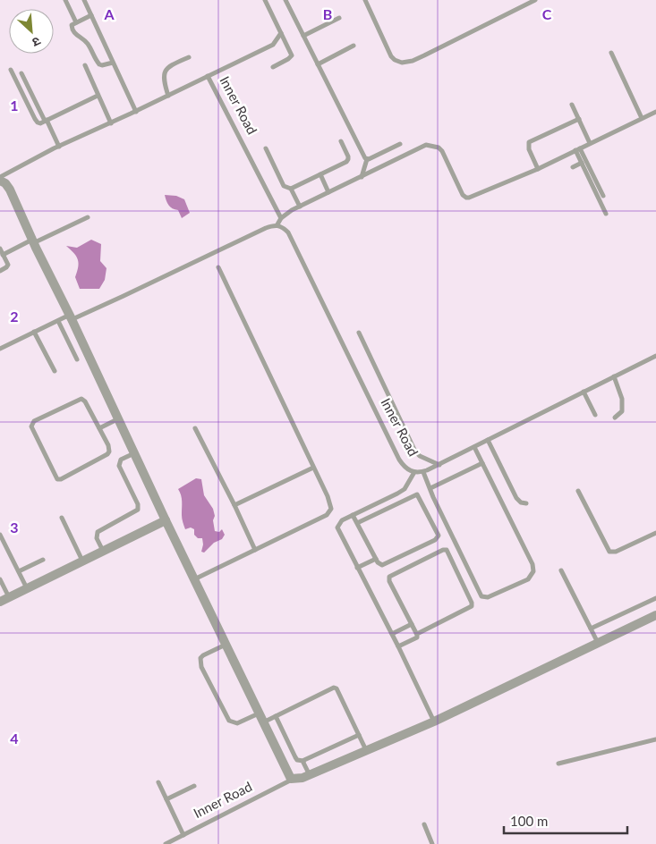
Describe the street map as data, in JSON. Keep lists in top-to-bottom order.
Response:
{
  "streets": {
    "street": ["Inner Road"]
  },
  "scale_bar": "100 m",
  "north": "bottom right",
  "grid": {
    "columns": ["A", "B", "C"],
    "rows": [
      "1",
      "2",
      "3",
      "4"
    ]
  }
}
